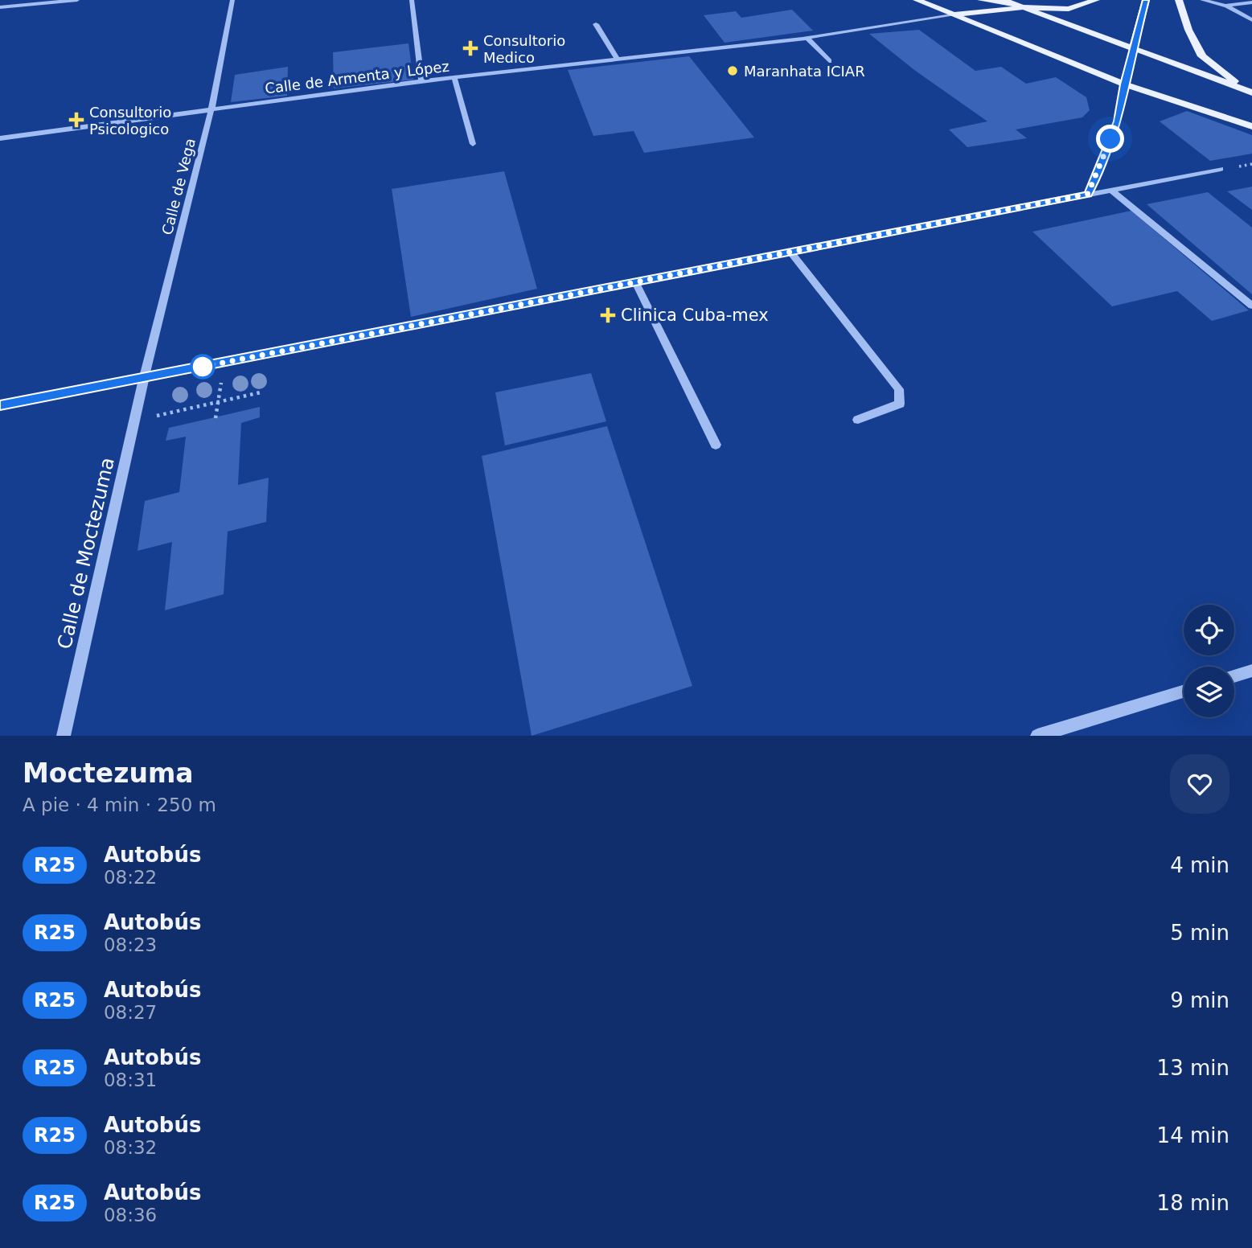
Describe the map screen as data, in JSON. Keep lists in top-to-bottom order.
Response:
{
  "streets": {
    "street": ["Calle de Armenta y López", "Calle de Vega", "Calle de Moctezuma"]
  },
  "crossings": [
    ["Calle de Armenta y López", "Calle de Vega"],
    ["Calle de Vega", "Calle de Moctezuma"]
  ],
  "places": {
    "health": ["Consultorio Medico", "Consultorio Psicologico", "Clinica Cuba-mex"],
    "other": ["Maranhata ICIAR"]
  },
  "lines": ["bus line R25"],
  "page": {
    "heading": ["Moctezuma", "A pie · 4 min · 250 m"],
    "list": [
      {
        "mark": "R25",
        "name": "Autobús",
        "note": "08:22",
        "value": "4 min"
      },
      {
        "mark": "R25",
        "name": "Autobús",
        "note": "08:23",
        "value": "5 min"
      },
      {
        "mark": "R25",
        "name": "Autobús",
        "note": "08:27",
        "value": "9 min"
      },
      {
        "mark": "R25",
        "name": "Autobús",
        "note": "08:31",
        "value": "13 min"
      },
      {
        "mark": "R25",
        "name": "Autobús",
        "note": "08:32",
        "value": "14 min"
      },
      {
        "mark": "R25",
        "name": "Autobús",
        "note": "08:36",
        "value": "18 min"
      }
    ]
  }
}
